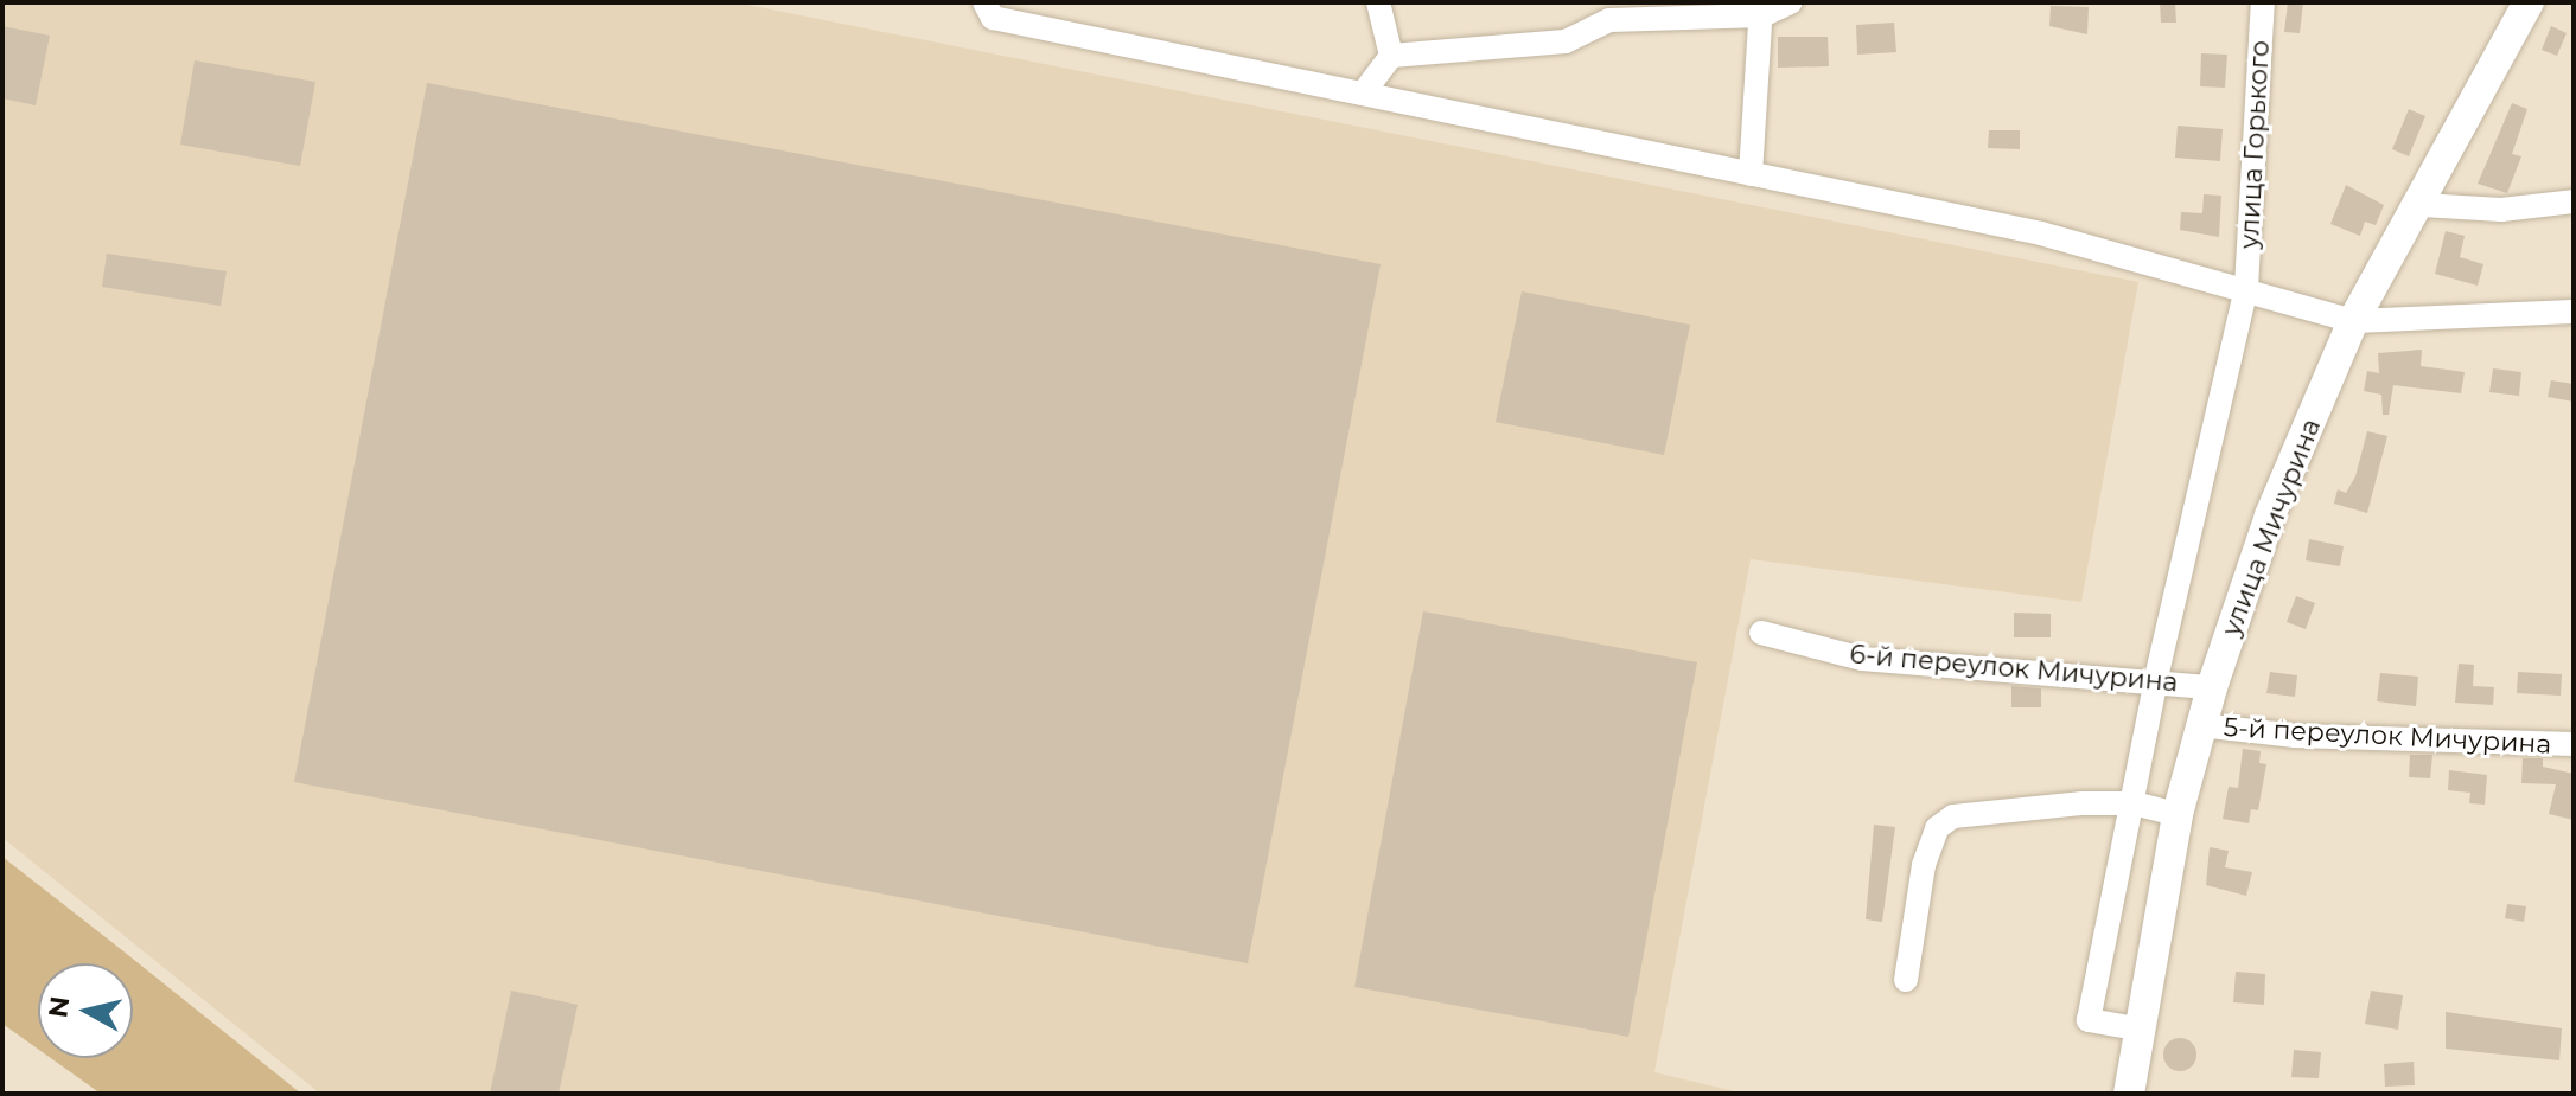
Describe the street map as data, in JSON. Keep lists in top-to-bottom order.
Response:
{
  "streets": {
    "main road": ["улица Мичурина"],
    "street": ["улица Горького", "6-й переулок Мичурина", "5-й переулок Мичурина"]
  },
  "crossings": [
    ["улица Горького", "улица Мичурина"],
    ["улица Горького", "6-й переулок Мичурина"],
    ["улица Мичурина", "6-й переулок Мичурина"],
    ["улица Мичурина", "5-й переулок Мичурина"]
  ],
  "north": "left"
}
